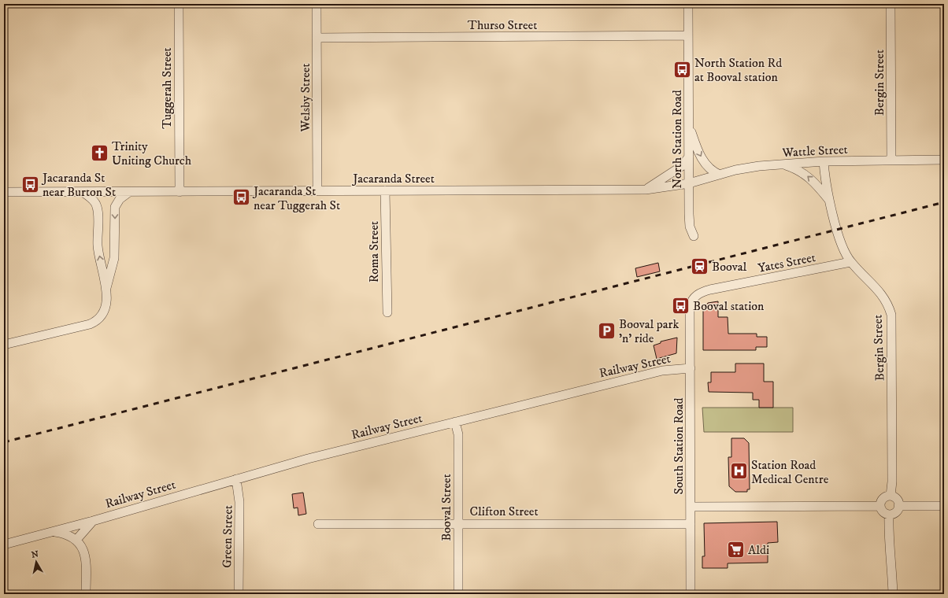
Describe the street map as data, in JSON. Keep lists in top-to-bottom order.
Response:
{
  "streets": {
    "street": [
      "Thurso Street",
      "Bergin Street",
      "Tuggerah Street",
      "Welsby Street",
      "North Station Road",
      "Wattle Street",
      "Jacaranda Street",
      "Roma Street",
      "Yates Street",
      "Railway Street",
      "South Station Road",
      "Booval Street",
      "Clifton Street",
      "Green Street"
    ]
  },
  "crossings": [
    ["Thurso Street", "Welsby Street"],
    ["Thurso Street", "North Station Road"],
    ["Bergin Street", "Wattle Street"],
    ["Bergin Street", "Yates Street"],
    ["Tuggerah Street", "Jacaranda Street"],
    ["Welsby Street", "Jacaranda Street"],
    ["North Station Road", "Wattle Street"],
    ["North Station Road", "Jacaranda Street"],
    ["Wattle Street", "Jacaranda Street"],
    ["Jacaranda Street", "Roma Street"],
    ["Yates Street", "South Station Road"],
    ["Railway Street", "South Station Road"],
    ["Railway Street", "Booval Street"],
    ["Railway Street", "Green Street"],
    ["South Station Road", "Clifton Street"],
    ["Booval Street", "Clifton Street"]
  ],
  "places": {
    "bus stop": [
      "North Station Rd at Booval station",
      "Jacaranda St near Burton St",
      "Jacaranda St near Tuggerah St",
      "Booval station"
    ],
    "church": ["Trinity Uniting Church"],
    "station": ["Booval"],
    "parking": ["Booval park 'n' ride"],
    "hospital": ["Station Road Medical Centre"],
    "supermarket": ["Aldi"]
  },
  "north": "top"
}
